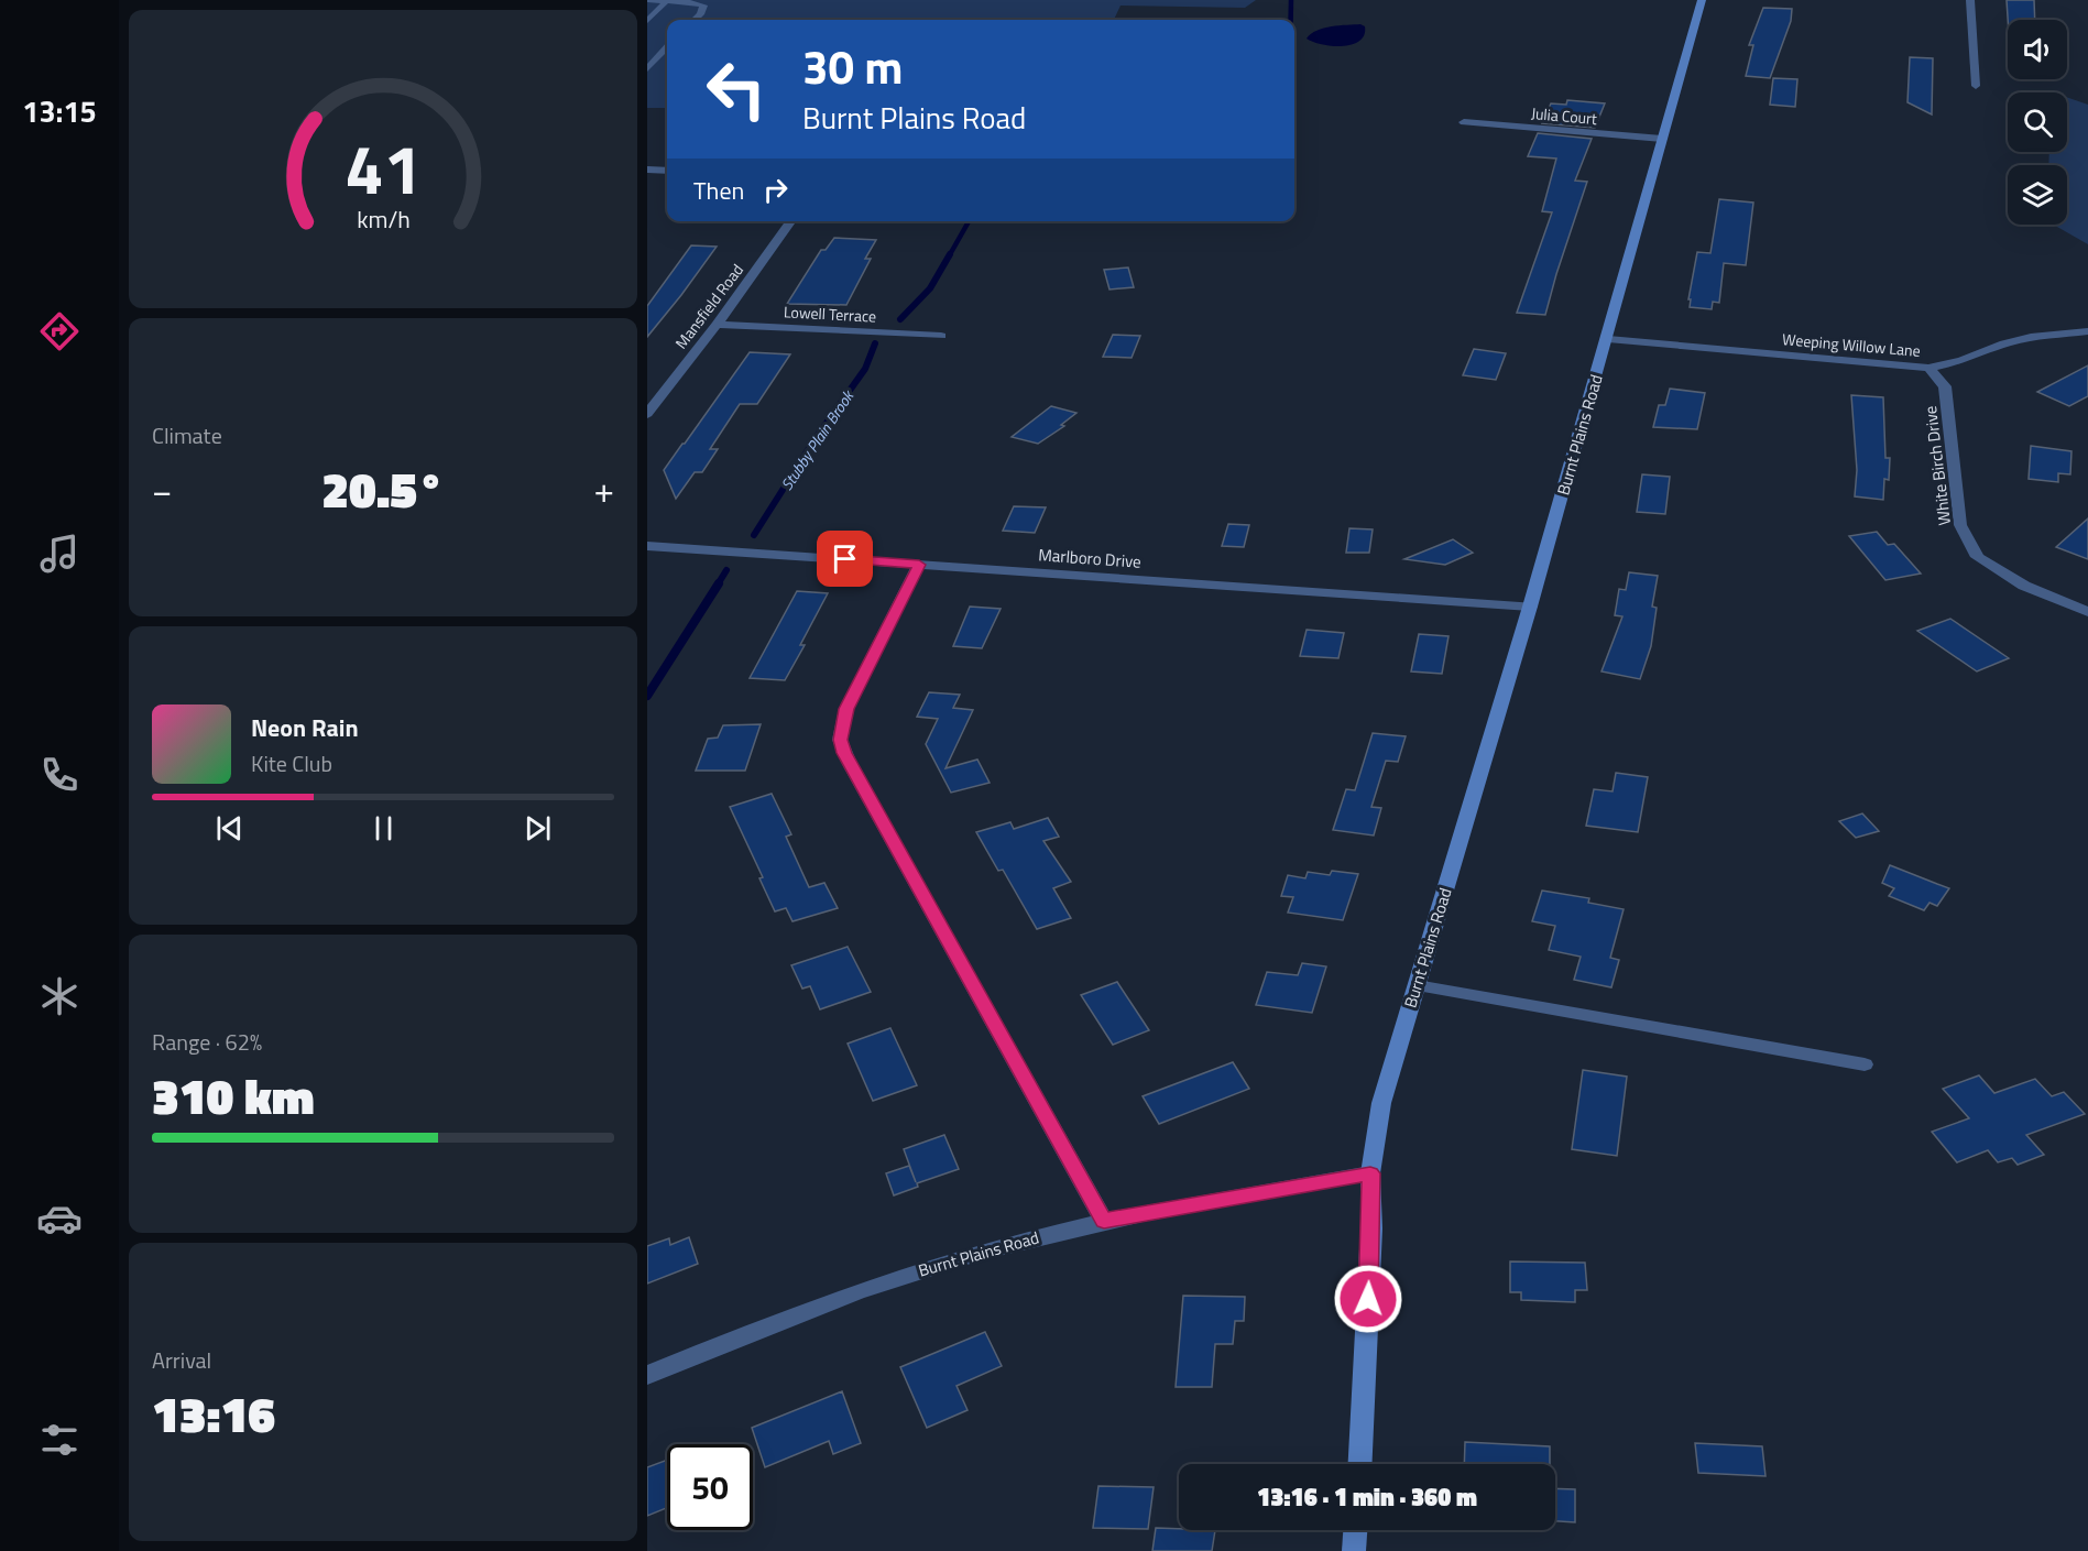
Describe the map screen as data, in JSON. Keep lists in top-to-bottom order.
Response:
{
  "streets": {
    "main road": ["Burnt Plains Road"],
    "street": [
      "Julia Court",
      "Mansfield Road",
      "Lowell Terrace",
      "Weeping Willow Lane",
      "White Birch Drive",
      "Marlboro Drive"
    ]
  },
  "crossings": [
    ["Julia Court", "Burnt Plains Road"],
    ["Mansfield Road", "Lowell Terrace"],
    ["Weeping Willow Lane", "Burnt Plains Road"],
    ["Weeping Willow Lane", "White Birch Drive"],
    ["Burnt Plains Road", "Marlboro Drive"]
  ],
  "water": ["Stubby Plain Brook"],
  "page": {
    "tabs": "13:15",
    "turn": ["30 m", "Burnt Plains Road"],
    "then": "Then",
    "tile": [
      "Climate",
      ["Range · 62%", "310 km"],
      ["Arrival", "13:16"]
    ],
    "heat": ["−", "20.5°", "+"],
    "song": ["Neon Rain", "Kite Club"],
    "limit": "50",
    "trip": "13:16 · 1 min · 360 m",
    "gauge": ["41", "km/h"]
  }
}
